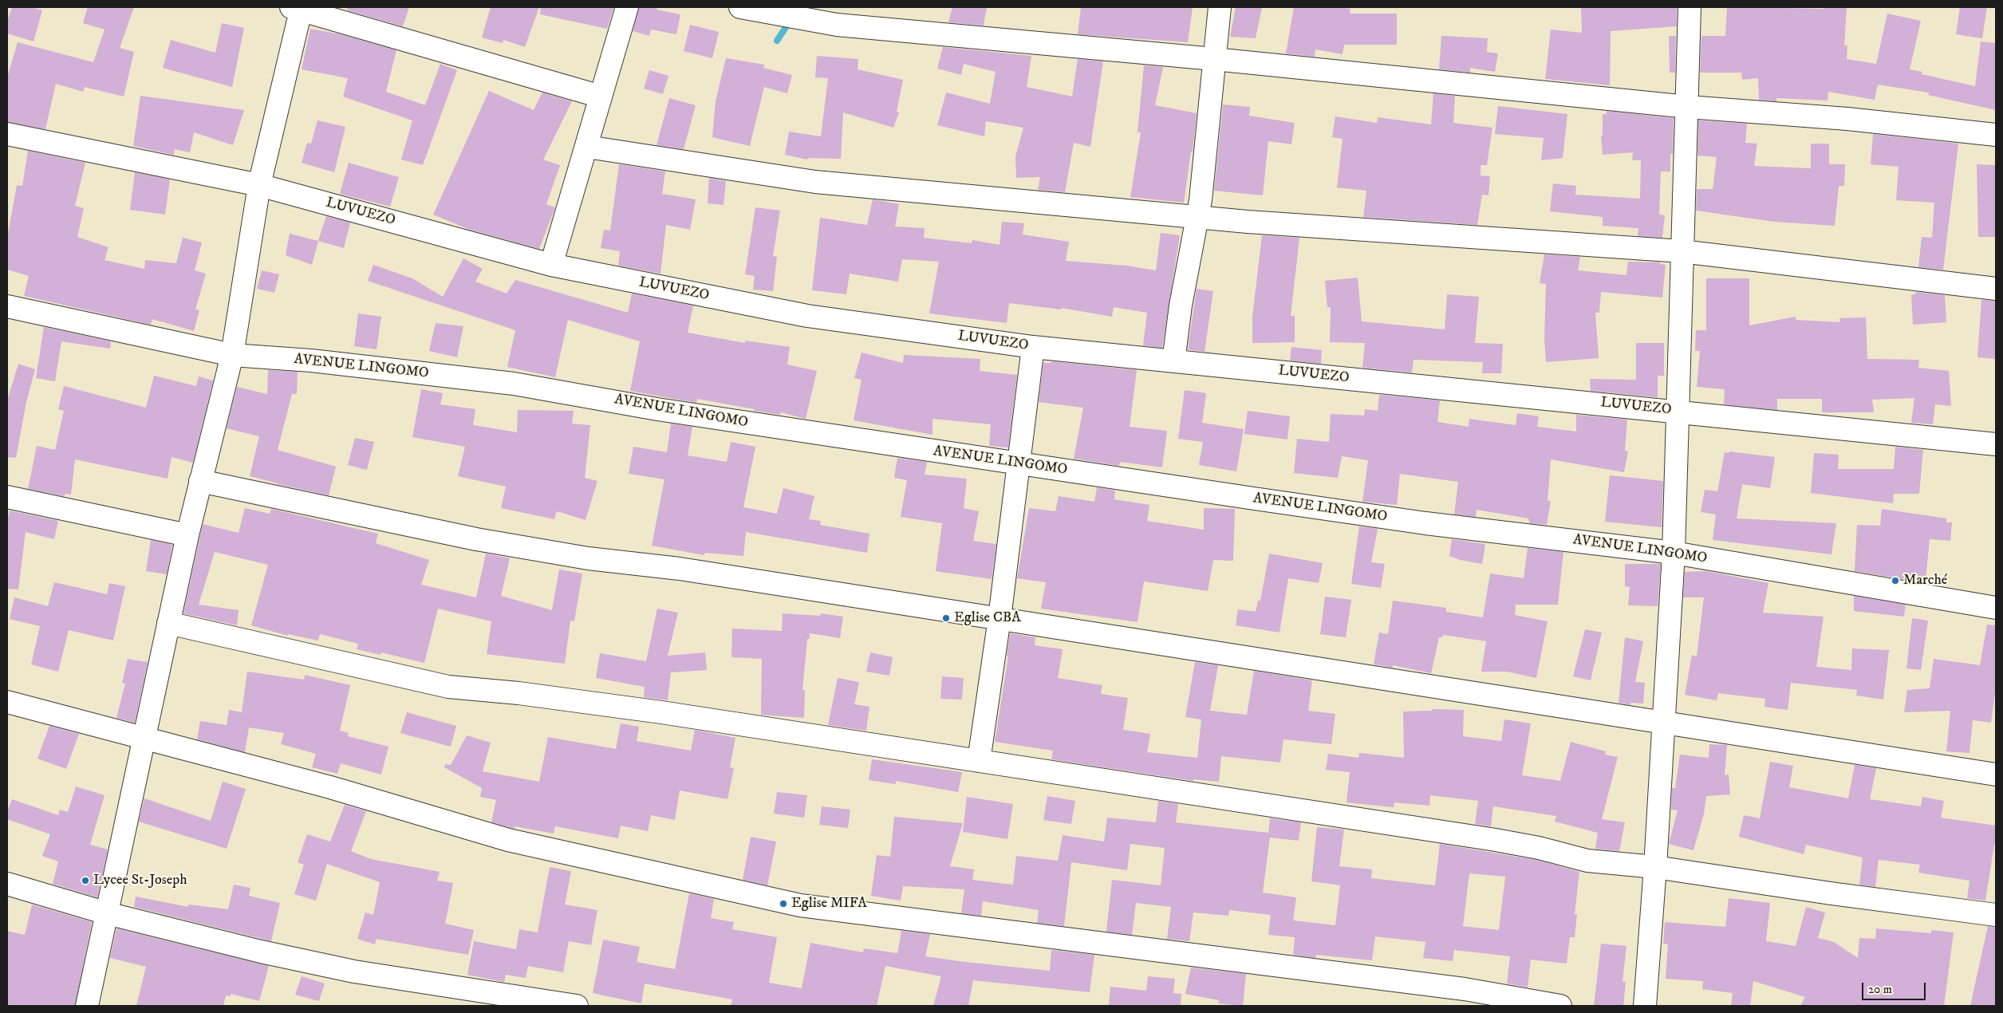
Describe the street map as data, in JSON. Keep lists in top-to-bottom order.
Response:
{
  "streets": {
    "street": ["LUVUEZO", "AVENUE LINGOMO"]
  },
  "places": [
    "Marché",
    "Eglise CBA",
    "Lycee St-Joseph",
    "Eglise MIFA"
  ],
  "scale_bar": "20 m"
}
